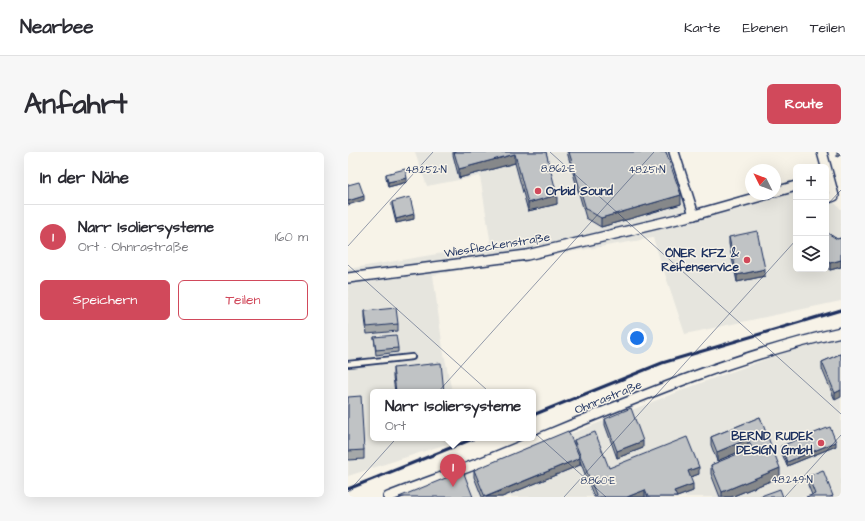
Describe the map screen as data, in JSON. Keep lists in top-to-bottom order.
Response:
{
  "streets": {
    "street": ["Wiesfleckenstraße", "Ohnrastraße"]
  },
  "places": ["Orbid Sound", "ÖNER KFZ & Reifenservice", "BERND RUDEK DESIGN GmbH"],
  "north": "top left",
  "page": {
    "header": "Nearbee",
    "nav": ["Karte", "Ebenen", "Teilen"],
    "buttons": [
      "Route",
      ["Speichern", "Teilen"]
    ],
    "title": "Anfahrt",
    "heading": "In der Nähe",
    "map_buttons": ["+", "−"],
    "list": [
      {
        "mark": "1",
        "name": "Narr Isoliersysteme",
        "note": "Ort · Ohnrastraße",
        "value": "160 m"
      }
    ],
    "popup": ["Narr Isoliersysteme", "Ort"],
    "pins": "1"
  },
  "coordinates": [
    "8.862°E",
    "48.252°N",
    "48.251°N",
    "48.249°N",
    "8.860°E"
  ]
}
